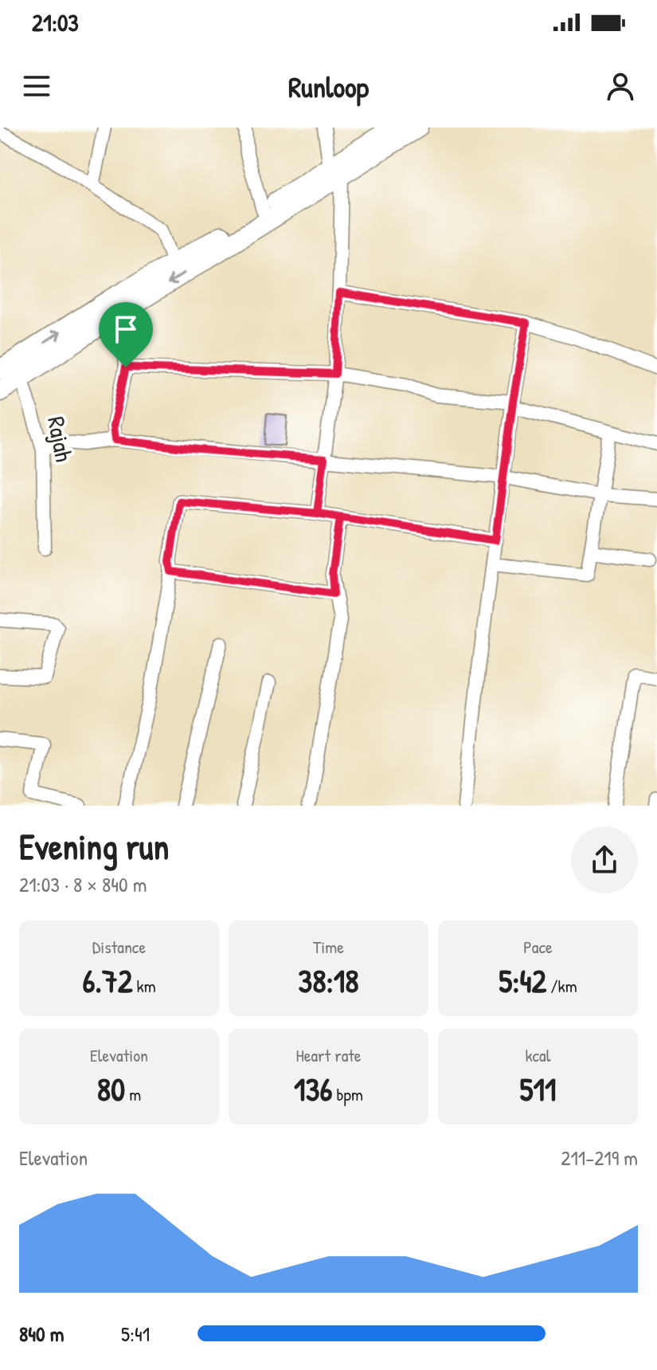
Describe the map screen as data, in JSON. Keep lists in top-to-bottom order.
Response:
{
  "streets": {
    "street": ["Rajah"]
  },
  "page": {
    "status": "21:03",
    "header": "Runloop",
    "heading": ["Evening run", "21:03 · 8 × 840 m"],
    "stats": [
      ["Distance", "6.72 km"],
      ["Time", "38:18"],
      ["Pace", "5:42 /km"],
      ["Elevation", "80 m"],
      ["Heart rate", "136 bpm"],
      ["kcal", "511"]
    ],
    "chart": ["Elevation", "211–219 m"],
    "list": [
      {
        "name": "840 m",
        "note": "5:41"
      }
    ]
  }
}
